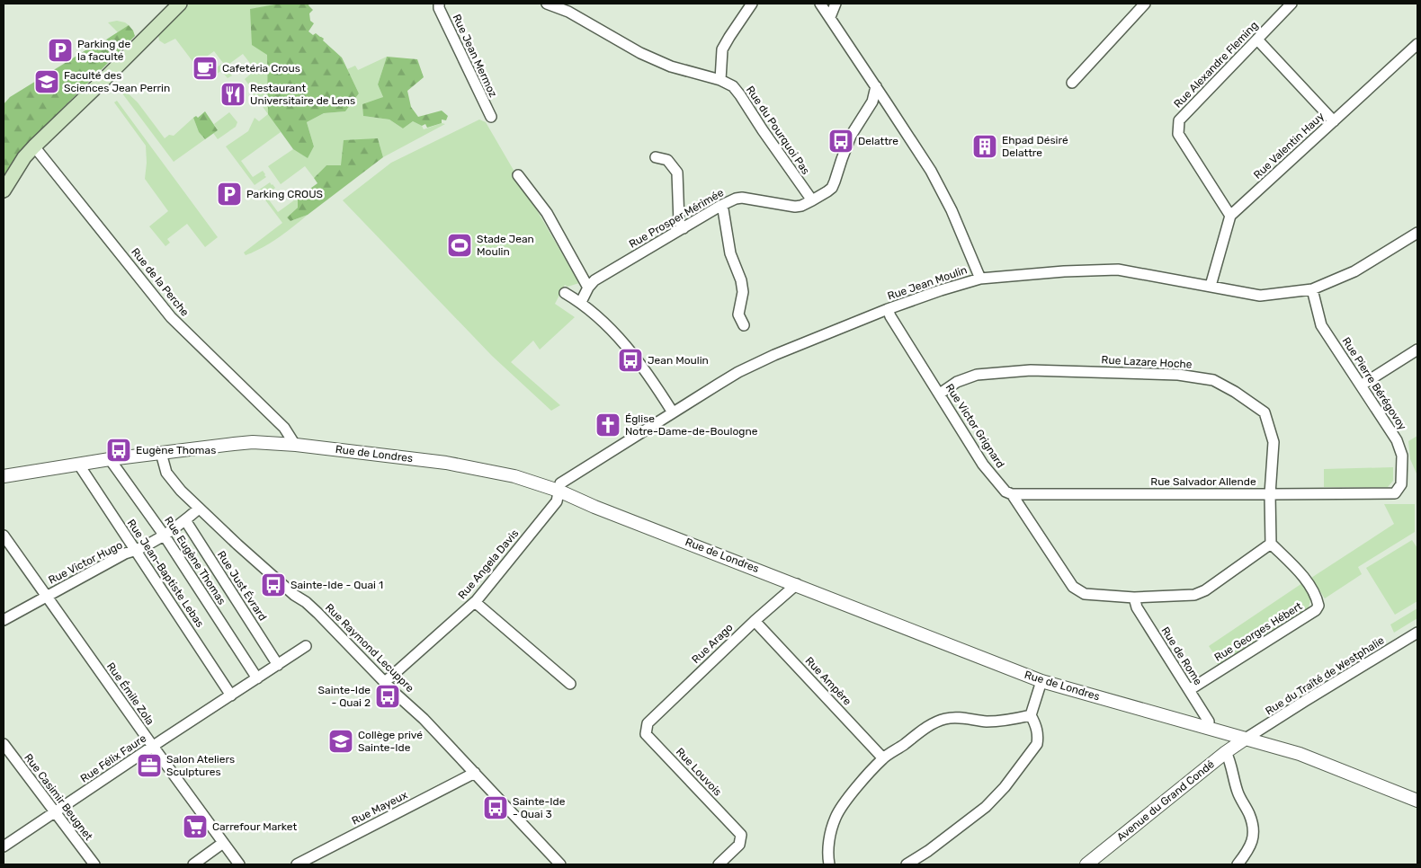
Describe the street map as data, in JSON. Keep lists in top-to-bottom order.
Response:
{
  "streets": {
    "street": [
      "Rue Jean Mermoz",
      "Rue Alexandre Fleming",
      "Rue du Pourquoi Pas",
      "Rue Valentin Hauy",
      "Rue Prosper Mérimée",
      "Rue de la Perche",
      "Rue Jean Moulin",
      "Rue Lazare Hoche",
      "Rue Pierre Bérégovoy",
      "Rue Victor Grignard",
      "Rue de Londres",
      "Rue Salvador Allende",
      "Rue Eugène Thomas",
      "Rue Victor Hugo",
      "Rue Angela Davis",
      "Rue Jean-Baptiste Lebas",
      "Rue Just Évrard",
      "Rue Georges Hébert",
      "Rue Arago",
      "Rue Raymond Lecuppre",
      "Rue de Rome",
      "Rue du Traîté de Westphalie",
      "Rue Ampère",
      "Rue Émile Zola",
      "Rue Félix Faure",
      "Rue Louvois",
      "Rue Casimir Beugnet",
      "Avenue du Grand Condé",
      "Rue Mayeux"
    ]
  },
  "crossings": [
    ["Rue Alexandre Fleming", "Rue Valentin Hauy"],
    ["Rue du Pourquoi Pas", "Rue Prosper Mérimée"],
    ["Rue de la Perche", "Rue de Londres"],
    ["Rue Jean Moulin", "Rue Pierre Bérégovoy"],
    ["Rue Jean Moulin", "Rue Victor Grignard"],
    ["Rue Jean Moulin", "Rue de Londres"],
    ["Rue Jean Moulin", "Rue Angela Davis"],
    ["Rue Lazare Hoche", "Rue Victor Grignard"],
    ["Rue Lazare Hoche", "Rue Salvador Allende"],
    ["Rue Pierre Bérégovoy", "Rue Salvador Allende"],
    ["Rue Victor Grignard", "Rue Salvador Allende"],
    ["Rue Victor Grignard", "Rue de Rome"],
    ["Rue de Londres", "Rue Eugène Thomas"],
    ["Rue de Londres", "Rue Angela Davis"],
    ["Rue de Londres", "Rue Jean-Baptiste Lebas"],
    ["Rue de Londres", "Rue Arago"],
    ["Rue de Londres", "Rue Raymond Lecuppre"],
    ["Rue de Londres", "Rue de Rome"],
    ["Rue de Londres", "Rue du Traîté de Westphalie"],
    ["Rue de Londres", "Avenue du Grand Condé"],
    ["Rue Eugène Thomas", "Rue Victor Hugo"],
    ["Rue Eugène Thomas", "Rue Félix Faure"],
    ["Rue Victor Hugo", "Rue Jean-Baptiste Lebas"],
    ["Rue Victor Hugo", "Rue Just Évrard"],
    ["Rue Victor Hugo", "Rue Raymond Lecuppre"],
    ["Rue Victor Hugo", "Rue Émile Zola"],
    ["Rue Angela Davis", "Rue Raymond Lecuppre"],
    ["Rue Jean-Baptiste Lebas", "Rue Félix Faure"],
    ["Rue Just Évrard", "Rue Félix Faure"],
    ["Rue Georges Hébert", "Rue de Rome"],
    ["Rue Arago", "Rue Ampère"],
    ["Rue Arago", "Rue Louvois"],
    ["Rue Raymond Lecuppre", "Rue Mayeux"],
    ["Rue du Traîté de Westphalie", "Avenue du Grand Condé"],
    ["Rue Émile Zola", "Rue Félix Faure"],
    ["Rue Félix Faure", "Rue Casimir Beugnet"]
  ],
  "places": {
    "parking": ["Parking de la faculté", "Parking CROUS"],
    "cafe": ["Cafetéria Crous"],
    "school or university": ["Faculté des Sciences Jean Perrin", "Collège privé Sainte-Ide"],
    "restaurant": ["Restaurant Universitaire de Lens"],
    "bus stop": [
      "Delattre",
      "Jean Moulin",
      "Eugène Thomas",
      "Sainte-Ide - Quai 1",
      "Sainte-Ide - Quai 2",
      "Sainte-Ide - Quai 3"
    ],
    "building": ["Ehpad Désiré Delattre"],
    "sports": ["Stade Jean Moulin"],
    "church": ["Église Notre-Dame-de-Boulogne"],
    "office": ["Salon Ateliers Sculptures"],
    "supermarket": ["Carrefour Market"]
  }
}
